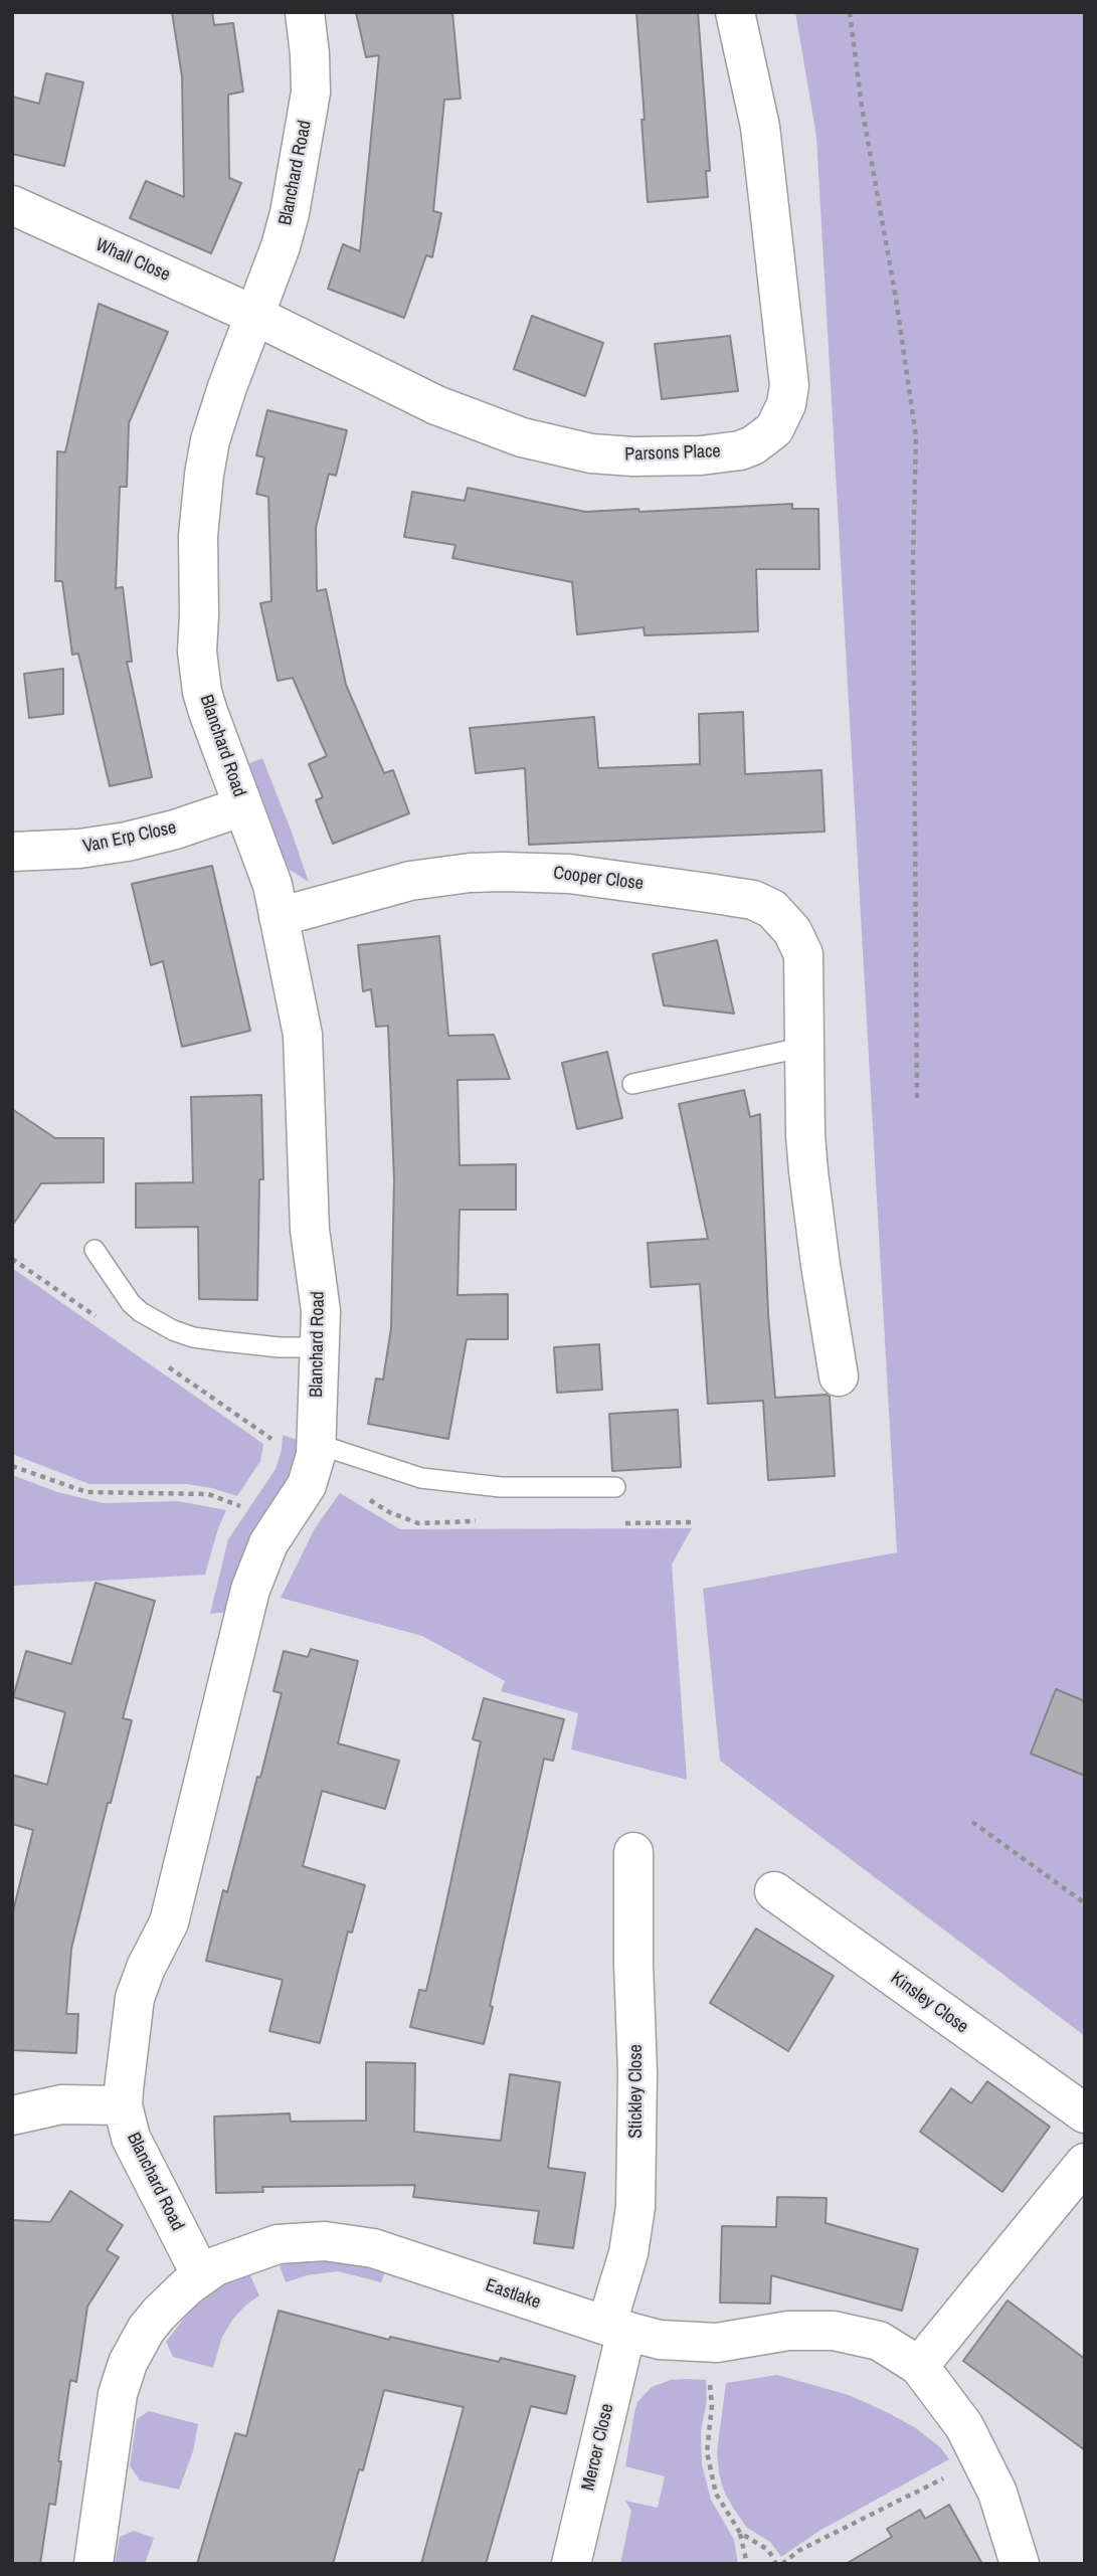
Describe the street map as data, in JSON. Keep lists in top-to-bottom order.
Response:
{
  "streets": {
    "street": [
      "Blanchard Road",
      "Whall Close",
      "Parsons Place",
      "Van Erp Close",
      "Cooper Close",
      "Kinsley Close",
      "Stickley Close",
      "Eastlake",
      "Mercer Close"
    ]
  },
  "crossings": [
    ["Blanchard Road", "Whall Close"],
    ["Blanchard Road", "Parsons Place"],
    ["Blanchard Road", "Van Erp Close"],
    ["Blanchard Road", "Cooper Close"],
    ["Blanchard Road", "Eastlake"],
    ["Whall Close", "Parsons Place"],
    ["Stickley Close", "Eastlake"],
    ["Stickley Close", "Mercer Close"],
    ["Eastlake", "Mercer Close"]
  ]
}
